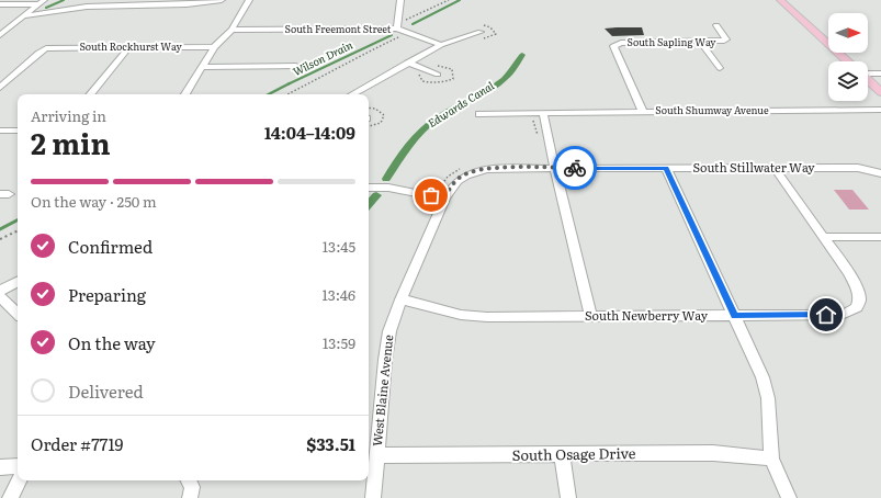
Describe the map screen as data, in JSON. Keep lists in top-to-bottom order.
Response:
{
  "streets": {
    "street": [
      "South Freemont Street",
      "South Sapling Way",
      "South Rockhurst Way",
      "South Shumway Avenue",
      "South Stillwater Way",
      "South Newberry Way",
      "West Blaine Avenue",
      "South Osage Drive"
    ]
  },
  "crossings": [
    ["South Sapling Way", "South Shumway Avenue"],
    ["South Stillwater Way", "West Blaine Avenue"],
    ["South Newberry Way", "West Blaine Avenue"],
    ["West Blaine Avenue", "South Osage Drive"]
  ],
  "water": ["Wilson Drain", "Edwards Canal"],
  "north": "right",
  "page": {
    "heading": ["2 min", "Arriving in", "14:04–14:09"],
    "panel": ["Order #7719", "$33.51"],
    "bar": "On the way · 250 m",
    "list": [
      ["Confirmed", "13:45"],
      ["Preparing", "13:46"],
      ["On the way", "13:59"],
      "Delivered"
    ]
  }
}
